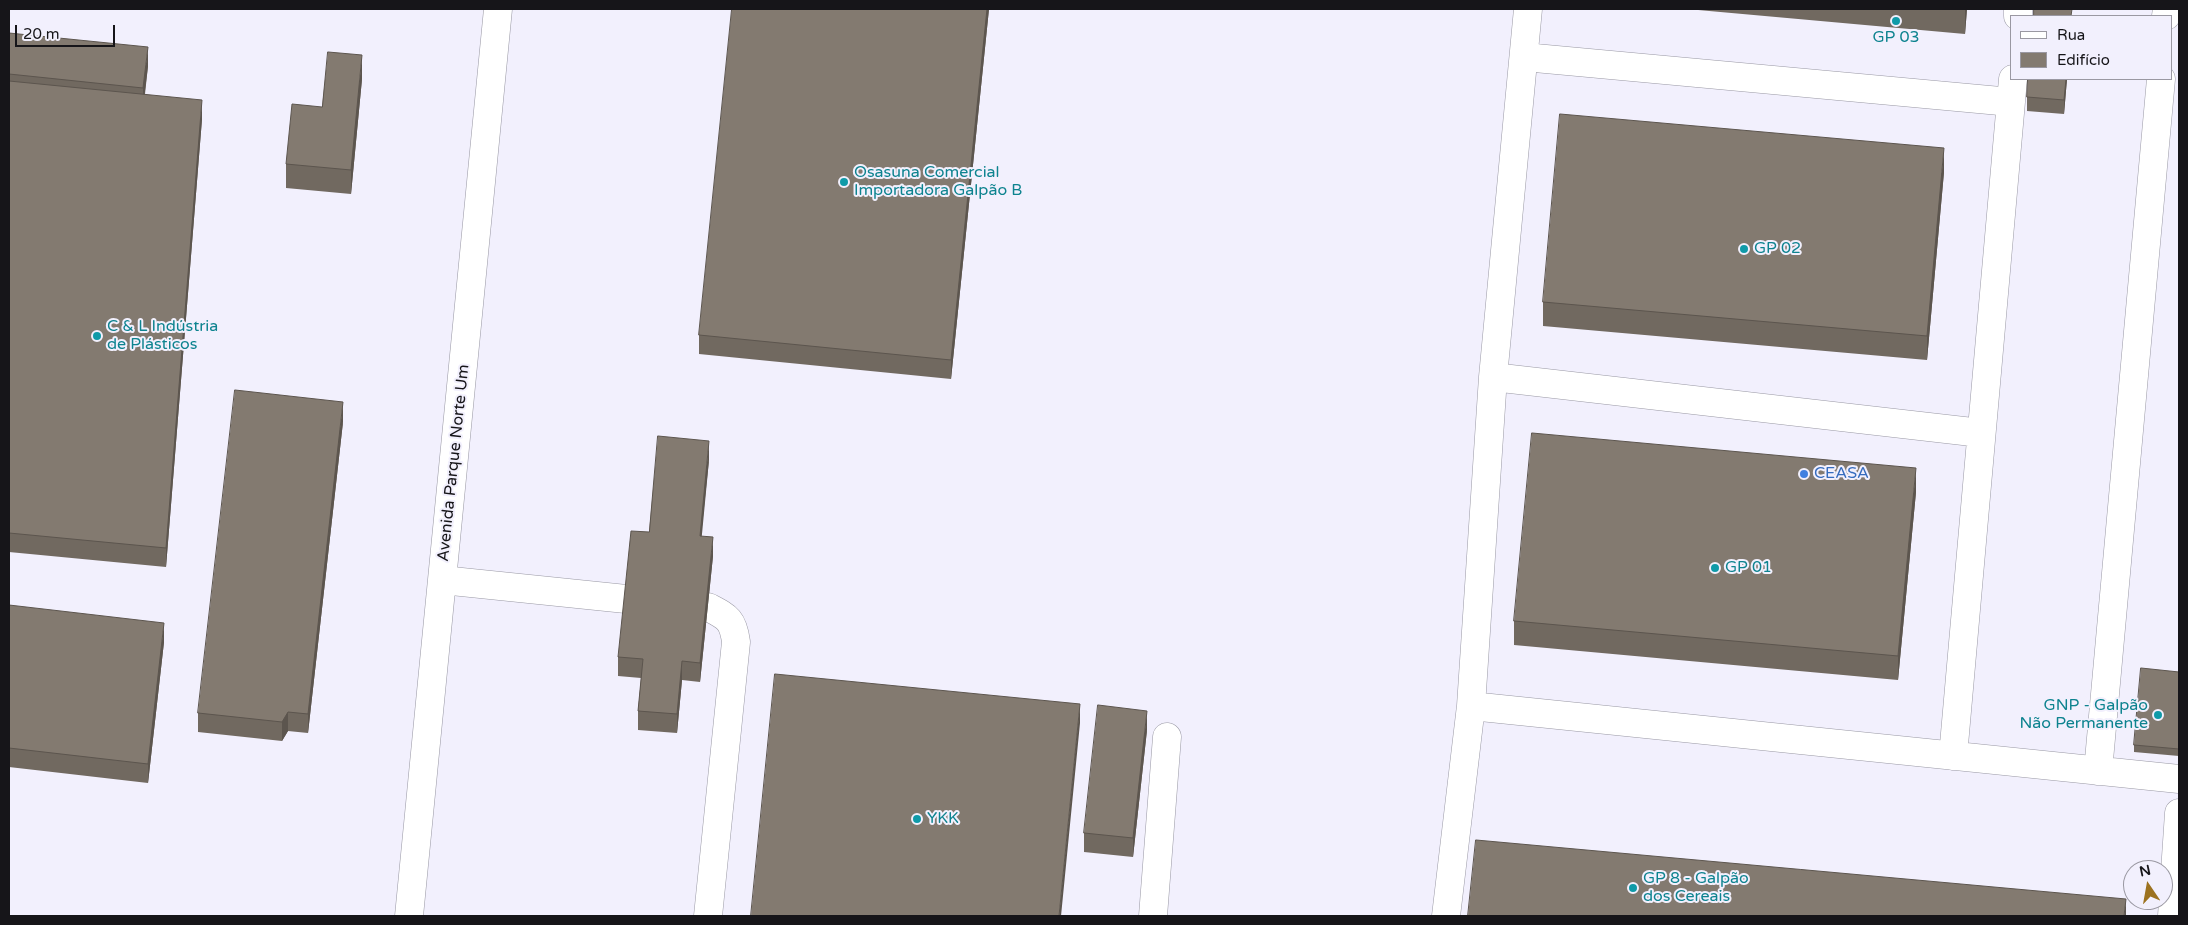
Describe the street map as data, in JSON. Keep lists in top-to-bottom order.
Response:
{
  "streets": {
    "street": ["Avenida Parque Norte Um"]
  },
  "places": [
    "GP 03",
    "Osasuna Comercial Importadora Galpão B",
    "GP 02",
    "C & L Indústria de Plásticos",
    "CEASA",
    "GP 01",
    "GNP - Galpão Não Permanente",
    "YKK",
    "GP 8 - Galpão dos Cereais"
  ],
  "legend": ["Rua", "Edifício"],
  "scale_bar": "20 m",
  "north": "top"
}
